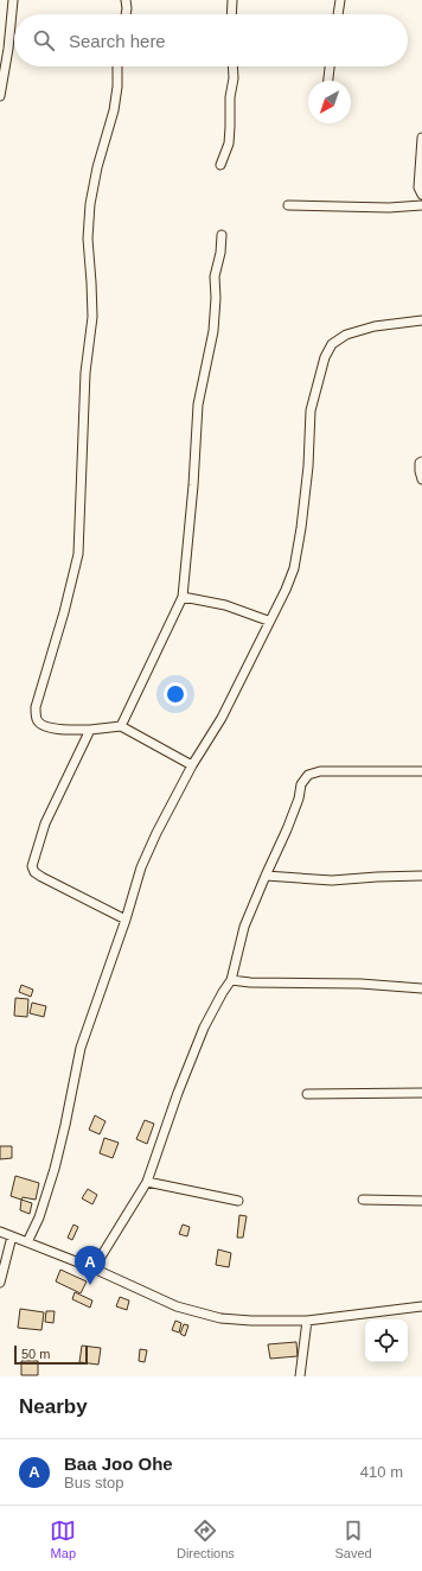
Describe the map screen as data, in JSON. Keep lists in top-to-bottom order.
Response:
{
  "scale_bar": "50 m",
  "north": "bottom left",
  "page": {
    "search": "Search here",
    "pins": "A",
    "scale": "50 m",
    "heading": "Nearby",
    "list": [
      {
        "mark": "A",
        "name": "Baa Joo Ohe",
        "note": "Bus stop",
        "value": "410 m"
      }
    ],
    "nav": ["Map", "Directions", "Saved"]
  }
}
